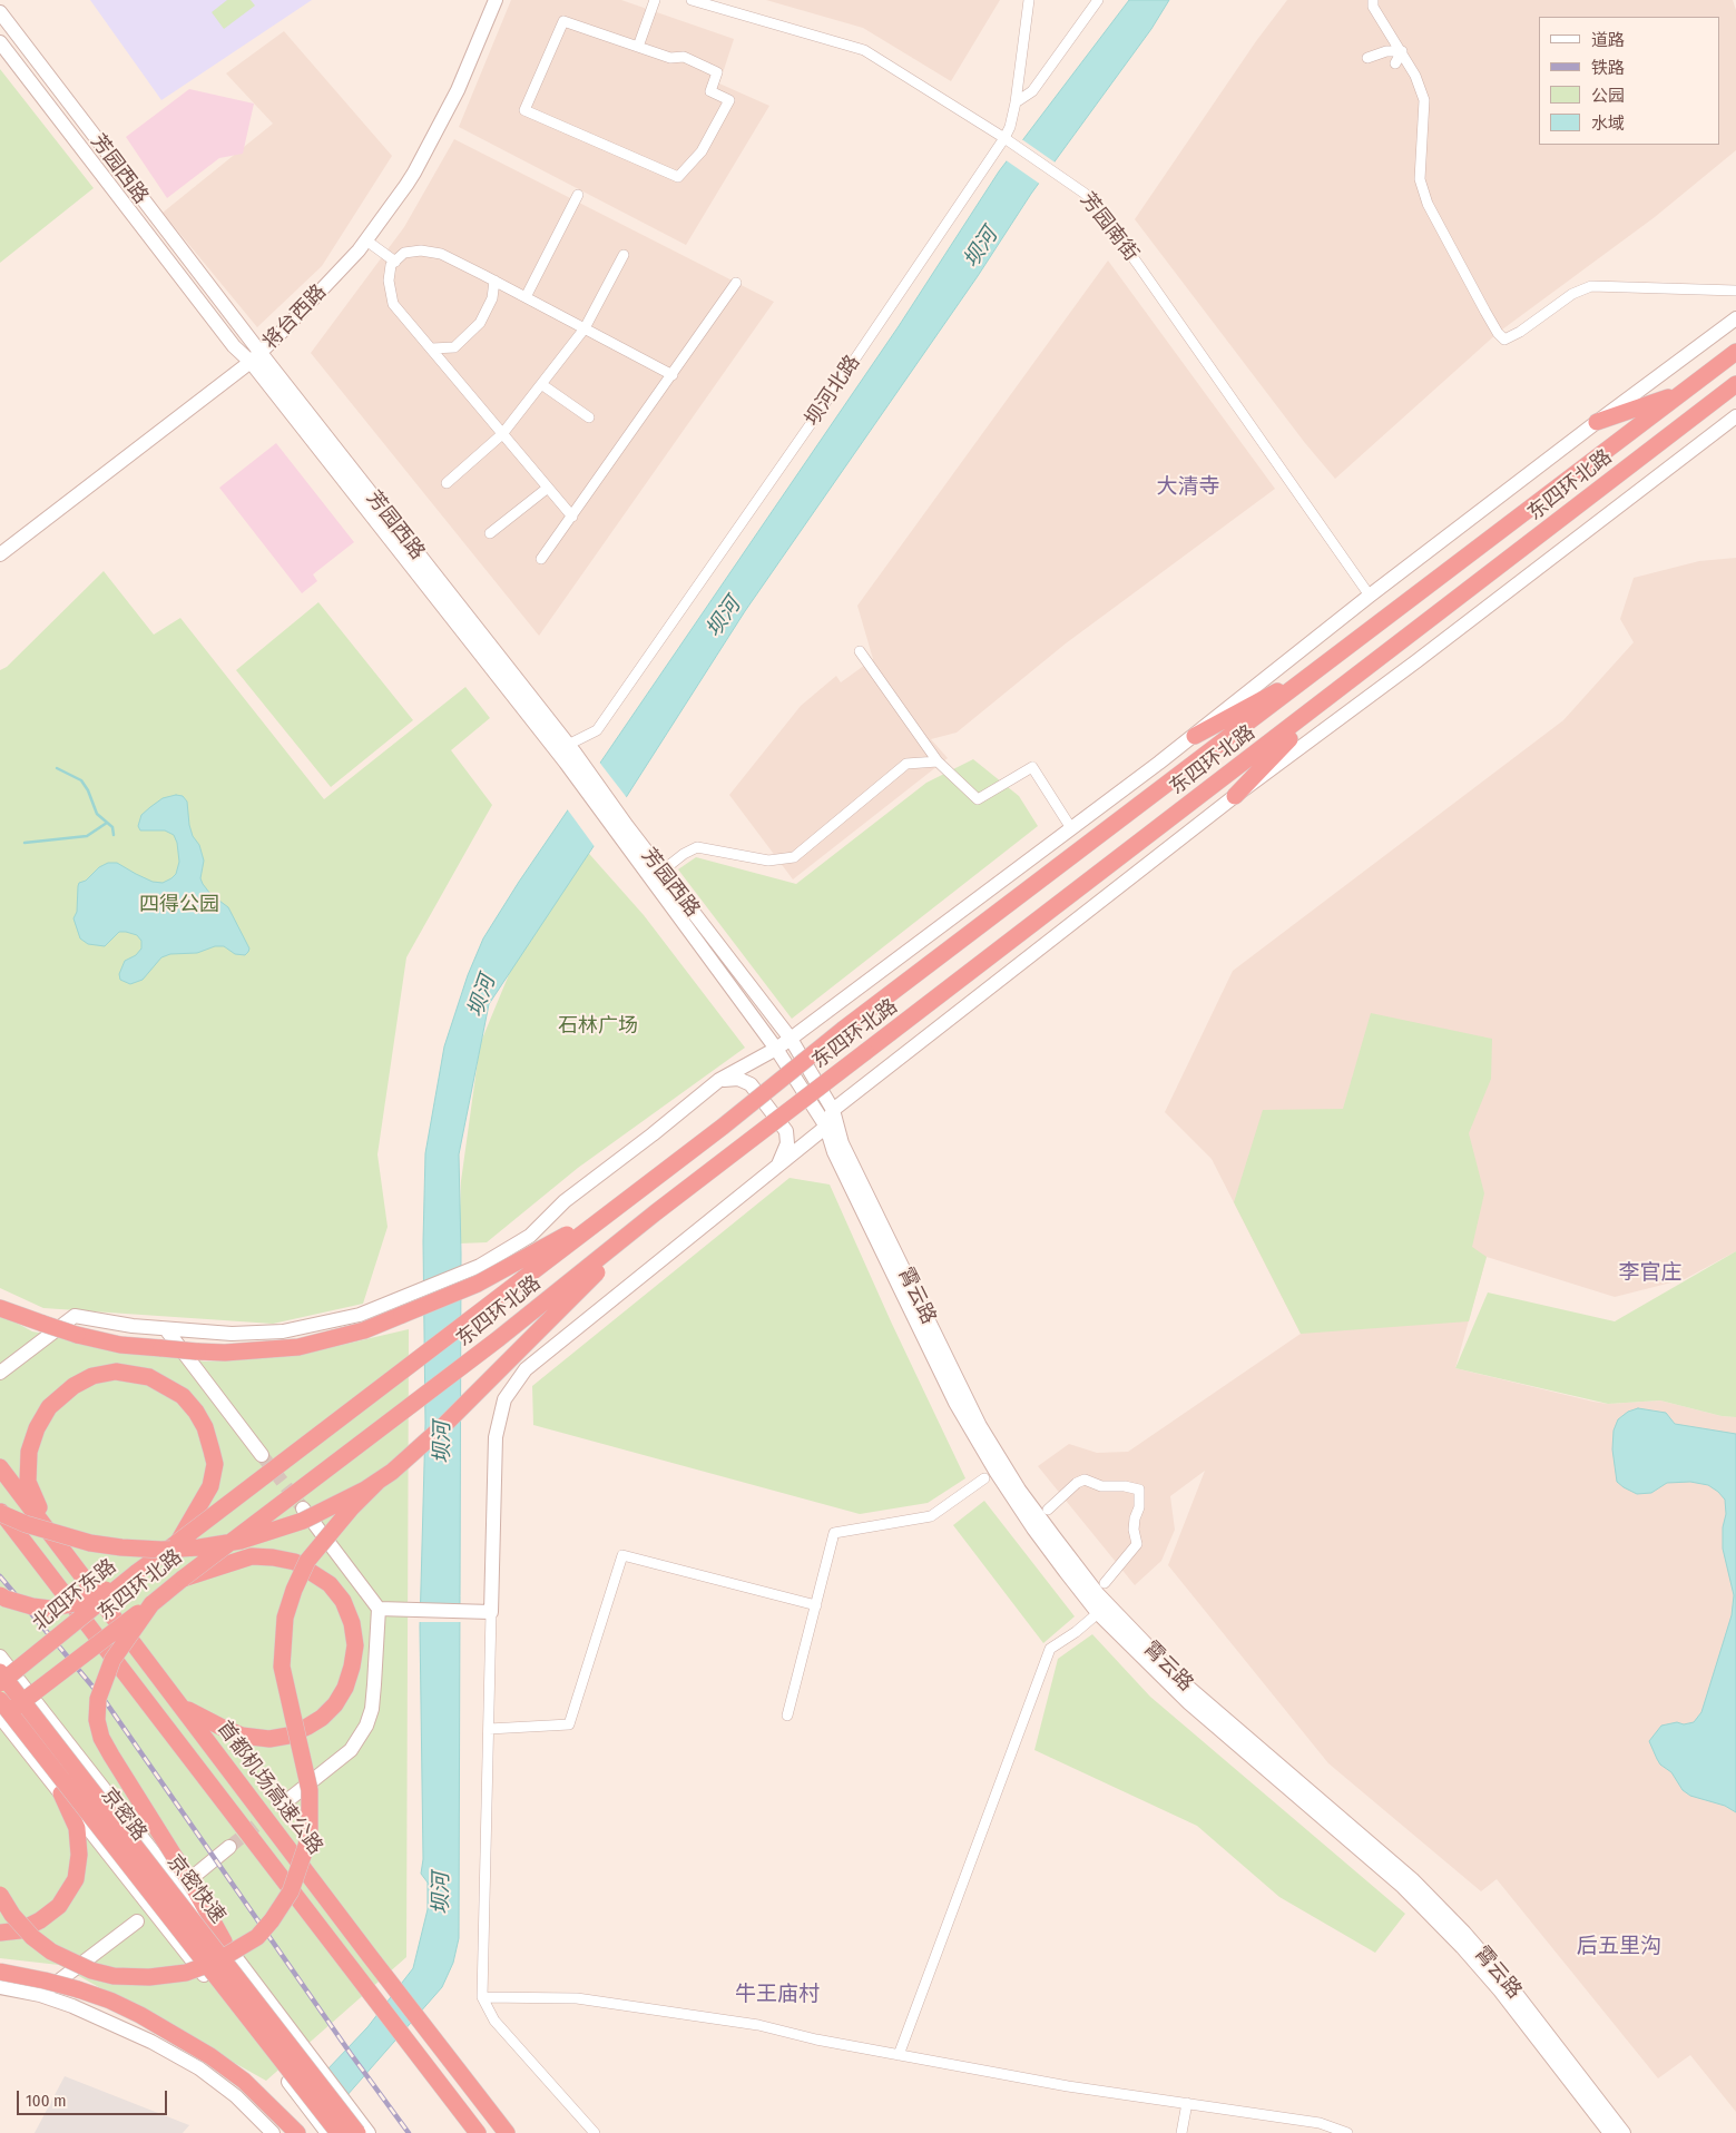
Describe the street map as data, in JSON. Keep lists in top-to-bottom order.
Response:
{
  "streets": {
    "highway": [
      "东四环北路",
      "北四环东路",
      "首都机场高速公路",
      "京密快速"
    ],
    "street": [
      "芳园西路",
      "芳园南街",
      "将台西路",
      "坝河北路",
      "霄云路",
      "京密路"
    ]
  },
  "crossings": [
    ["芳园西路", "将台西路"],
    ["芳园西路", "坝河北路"],
    ["芳园西路", "东四环北路"],
    ["芳园西路", "霄云路"],
    ["芳园南街", "坝河北路"],
    ["芳园南街", "东四环北路"],
    ["东四环北路", "北四环东路"],
    ["东四环北路", "京密路"],
    ["京密路", "京密快速"]
  ],
  "districts": [
    "大清寺",
    "李官庄",
    "后五里沟",
    "牛王庙村"
  ],
  "water": ["坝河"],
  "parks": ["四得公园", "石林广场"],
  "legend": [
    "道路",
    "铁路",
    "公园",
    "水域"
  ],
  "scale_bar": "100 m"
}
